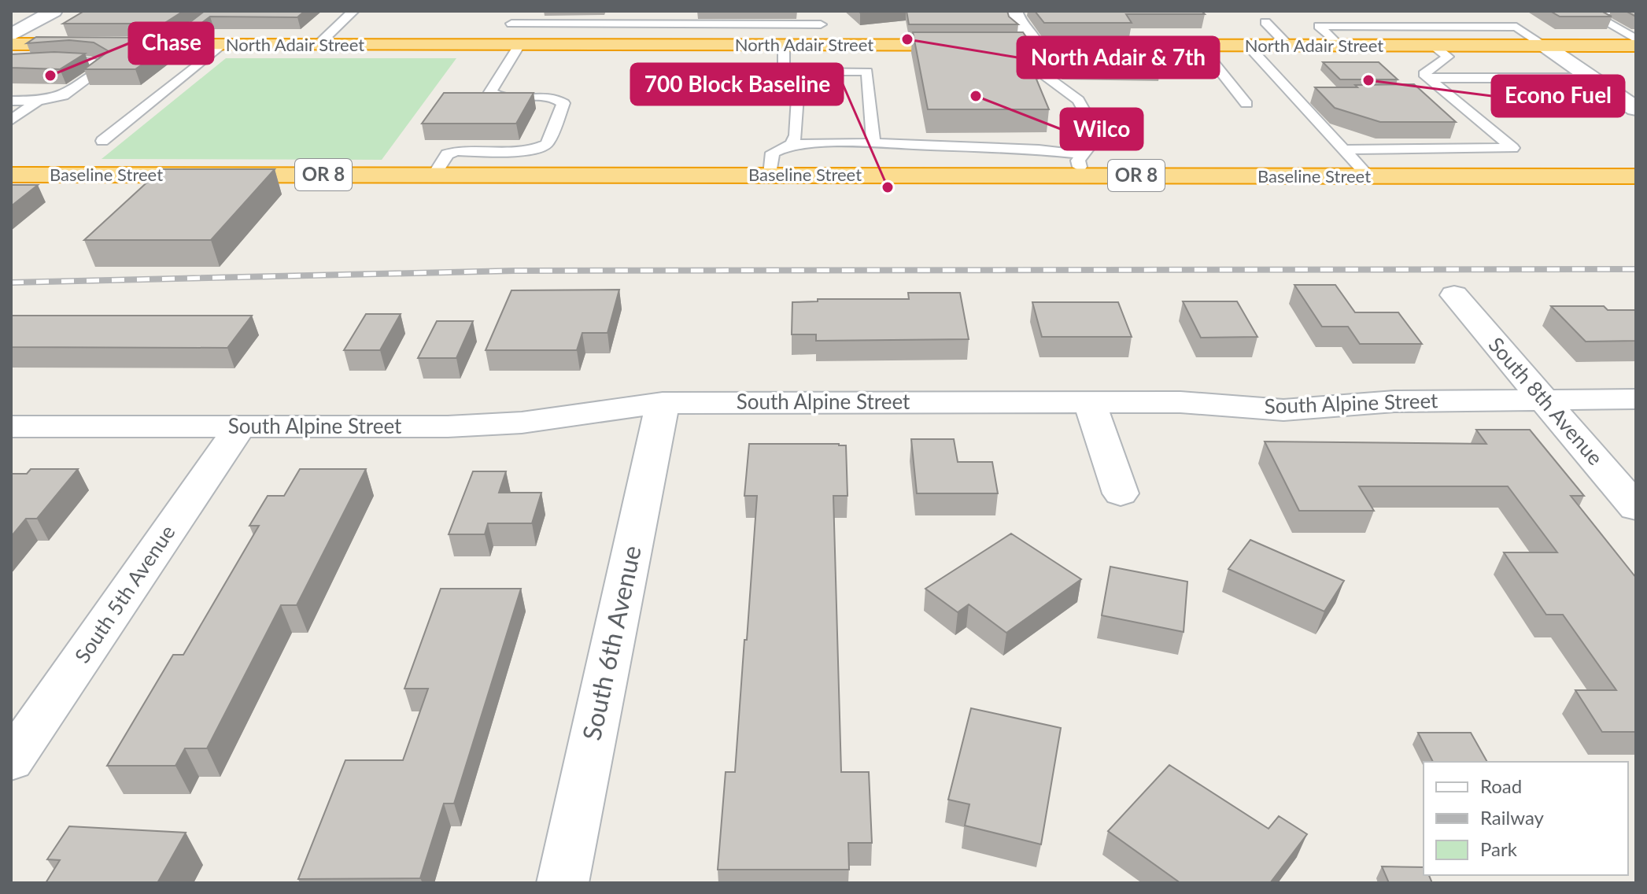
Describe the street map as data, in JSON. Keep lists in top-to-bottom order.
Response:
{
  "streets": {
    "highway": ["North Adair Street", "Baseline Street", "OR 8"],
    "street": [
      "South 8th Avenue",
      "South Alpine Street",
      "South 5th Avenue",
      "South 6th Avenue"
    ]
  },
  "crossings": [
    ["South 8th Avenue", "South Alpine Street"],
    ["South Alpine Street", "South 5th Avenue"],
    ["South Alpine Street", "South 6th Avenue"]
  ],
  "places": [
    "North Adair & 7th",
    "Chase",
    "Econo Fuel",
    "Wilco",
    "700 Block Baseline"
  ],
  "legend": ["Road", "Railway", "Park"]
}
